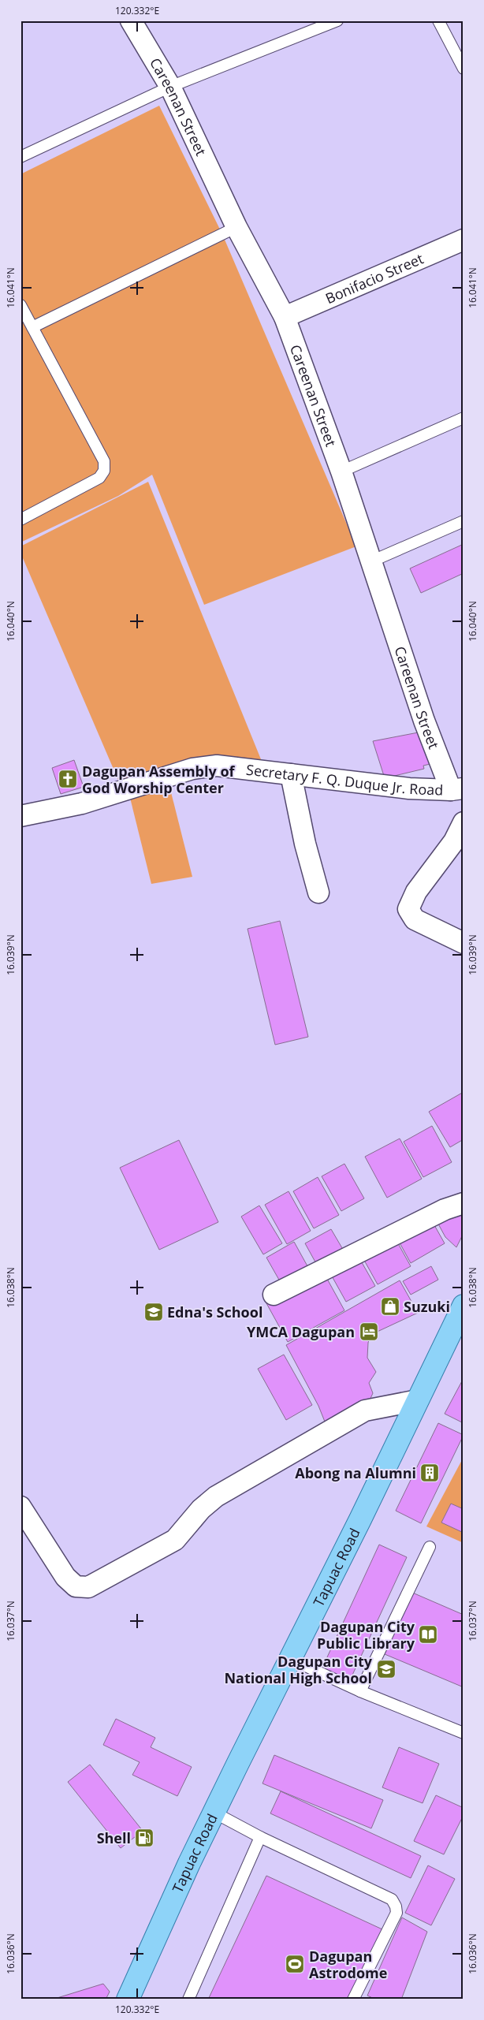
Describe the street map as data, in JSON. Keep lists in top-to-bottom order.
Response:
{
  "streets": {
    "main road": ["Tapuac Road"],
    "street": ["Careenan Street", "Bonifacio Street", "Secretary F. Q. Duque Jr. Road"]
  },
  "crossings": [
    ["Careenan Street", "Bonifacio Street"],
    ["Careenan Street", "Secretary F. Q. Duque Jr. Road"]
  ],
  "places": {
    "church": ["Dagupan Assembly of God Worship Center"],
    "shop": ["Suzuki"],
    "school or university": ["Edna's School", "Dagupan City National High School"],
    "hotel": ["YMCA Dagupan"],
    "building": ["Abong na Alumni"],
    "library": ["Dagupan City Public Library"],
    "fuel station": ["Shell"],
    "sports": ["Dagupan Astrodome"]
  },
  "coordinates": [
    "120.332°E",
    "16.041°N",
    "16.040°N",
    "16.039°N",
    "16.038°N",
    "16.037°N",
    "16.036°N"
  ]
}
